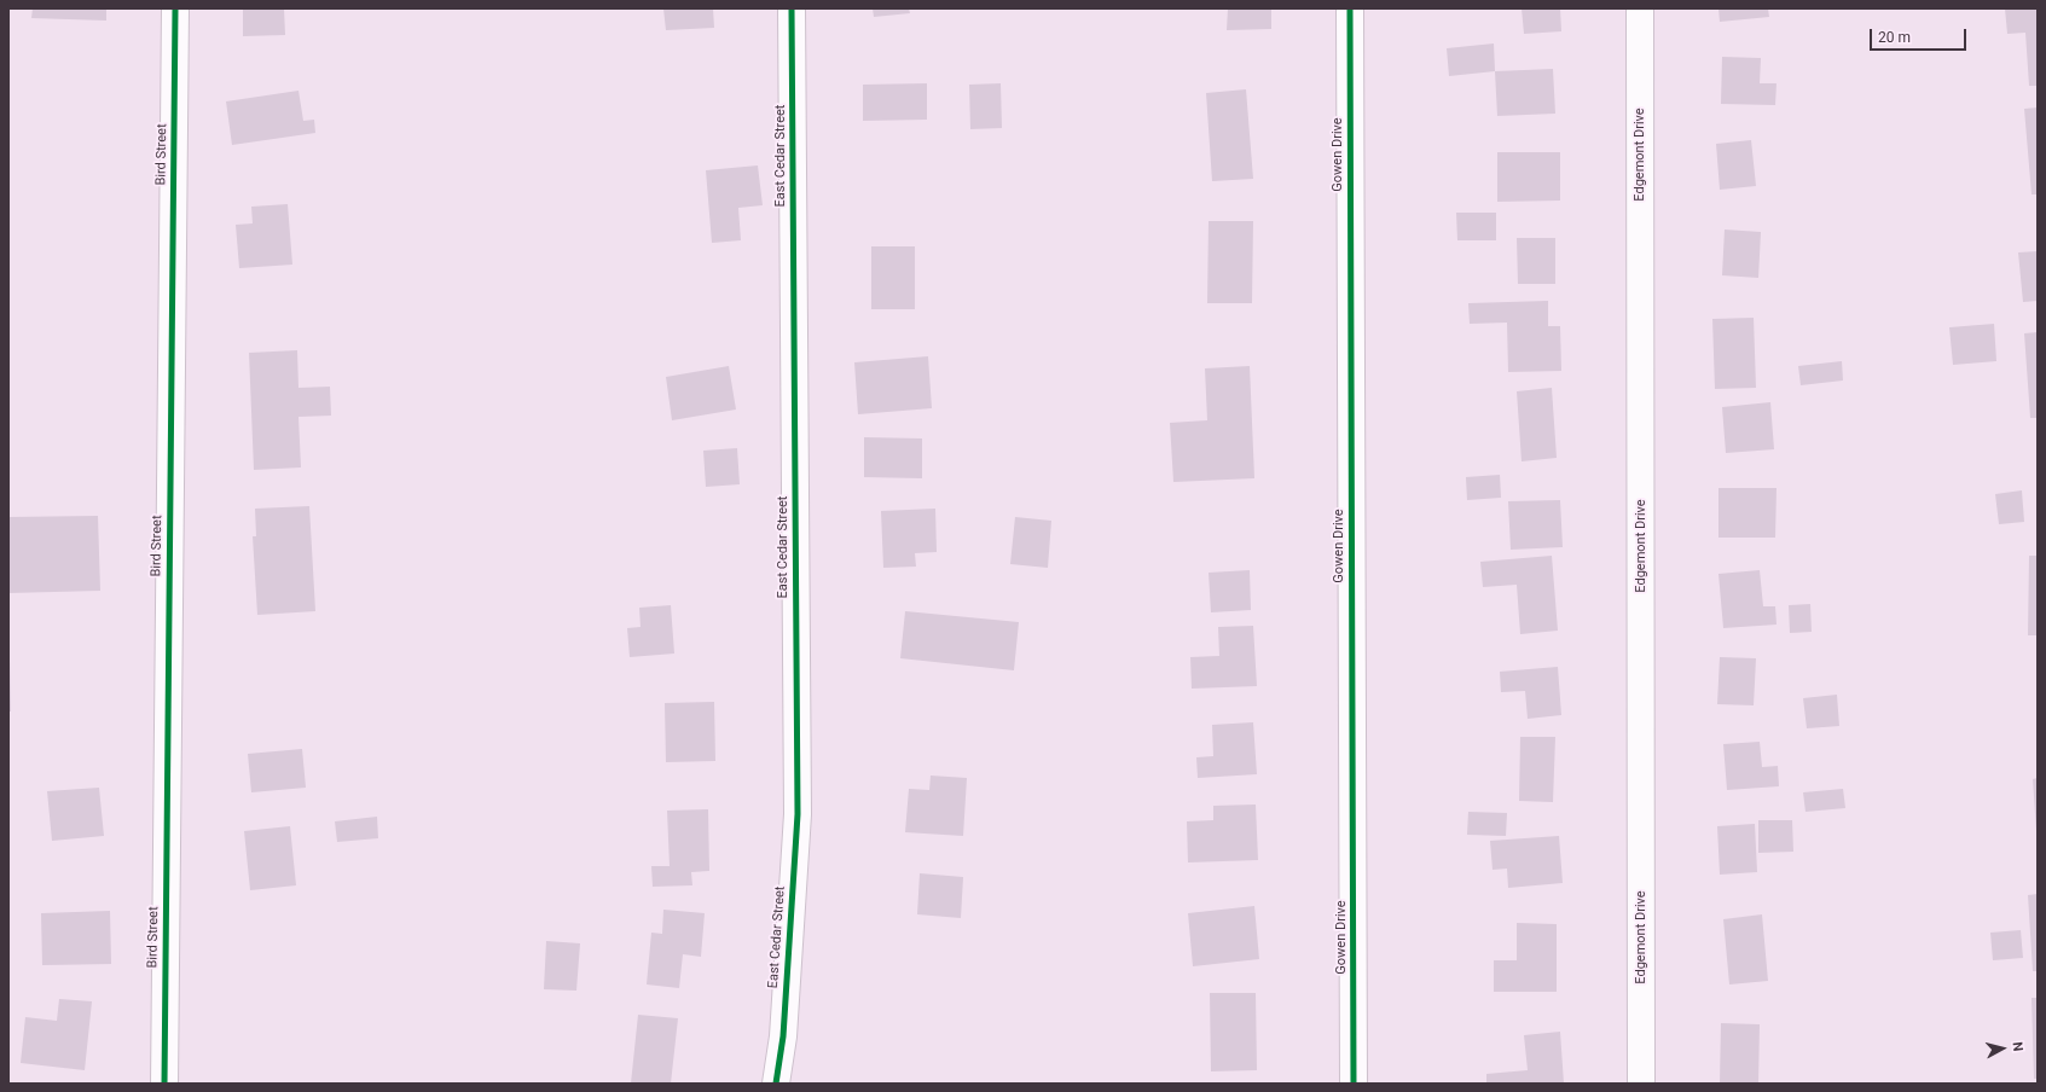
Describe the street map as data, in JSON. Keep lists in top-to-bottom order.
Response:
{
  "streets": {
    "street": [
      "Bird Street",
      "Gowen Drive",
      "Edgemont Drive",
      "East Cedar Street"
    ]
  },
  "scale_bar": "20 m",
  "north": "right"
}
